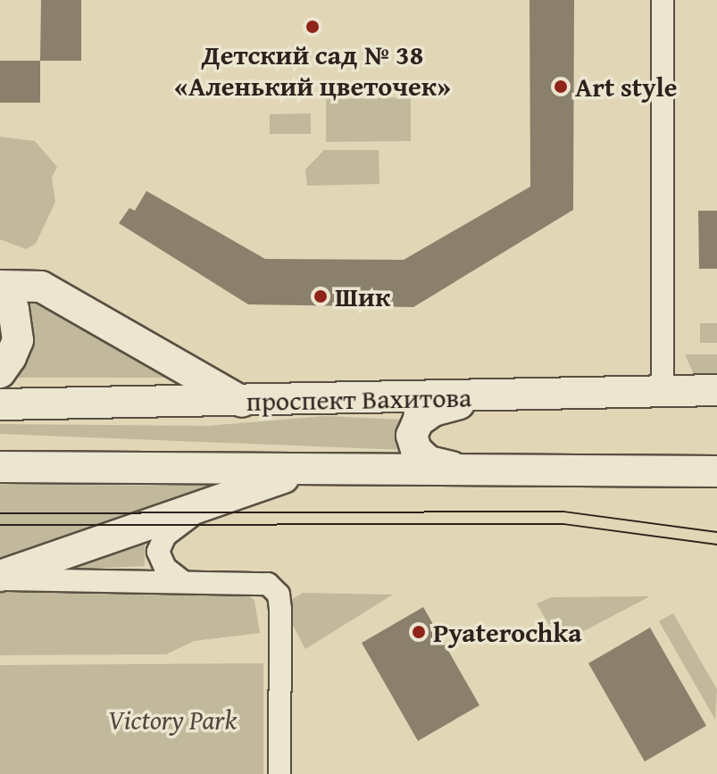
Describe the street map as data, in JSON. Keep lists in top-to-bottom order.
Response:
{
  "streets": {
    "main road": ["проспект Вахитова"]
  },
  "parks": ["Victory Park"],
  "places": [
    "Детский сад № 38 «Аленький цветочек»",
    "Art style",
    "Шик",
    "Pyaterochka"
  ]
}
